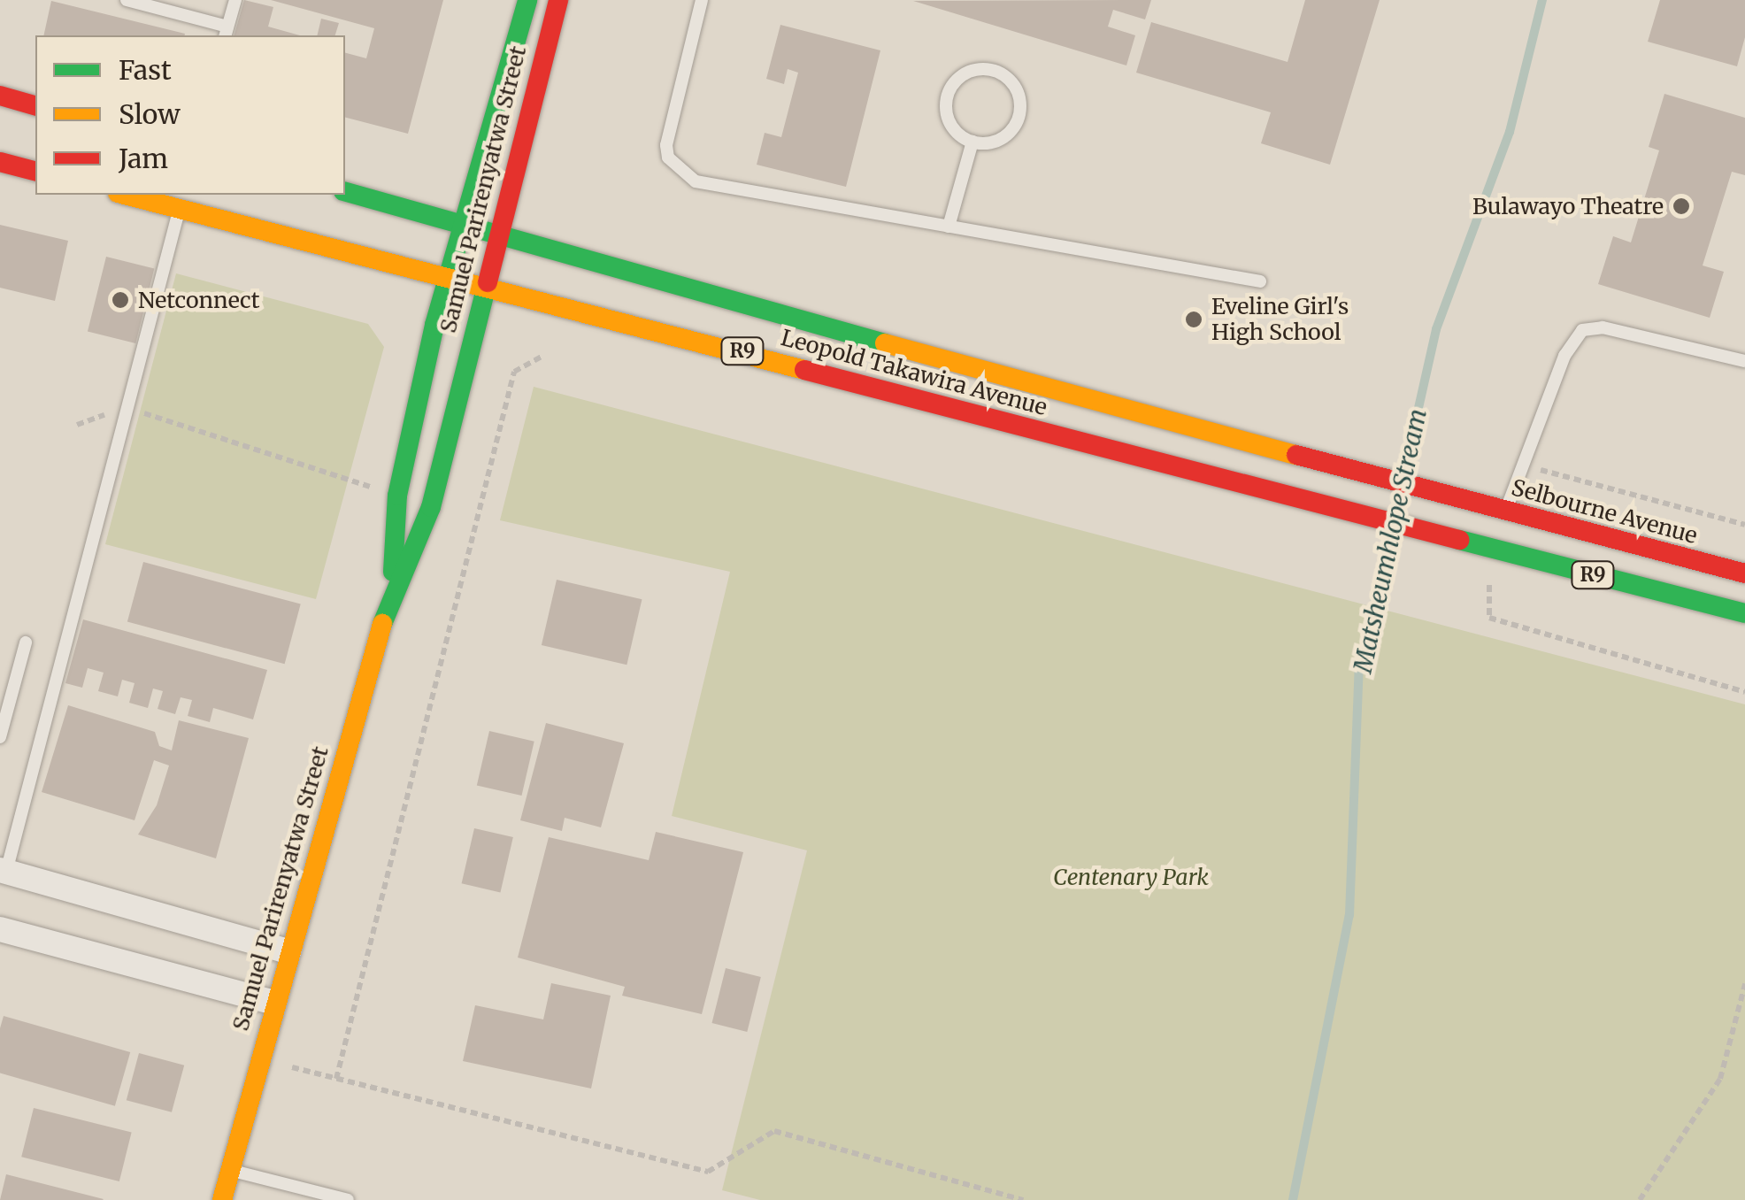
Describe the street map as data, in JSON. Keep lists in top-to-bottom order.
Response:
{
  "streets": {
    "main road": [
      "Samuel Parirenyatwa Street",
      "R9",
      "Leopold Takawira Avenue",
      "Selbourne Avenue"
    ]
  },
  "crossings": [
    ["Samuel Parirenyatwa Street", "Leopold Takawira Avenue"],
    ["R9", "Leopold Takawira Avenue"],
    ["Leopold Takawira Avenue", "Selbourne Avenue"]
  ],
  "water": ["Matsheumhlope Stream"],
  "parks": ["Centenary Park"],
  "places": ["Bulawayo Theatre", "Netconnect", "Eveline Girl's High School"],
  "legend": ["Fast", "Slow", "Jam"]
}
